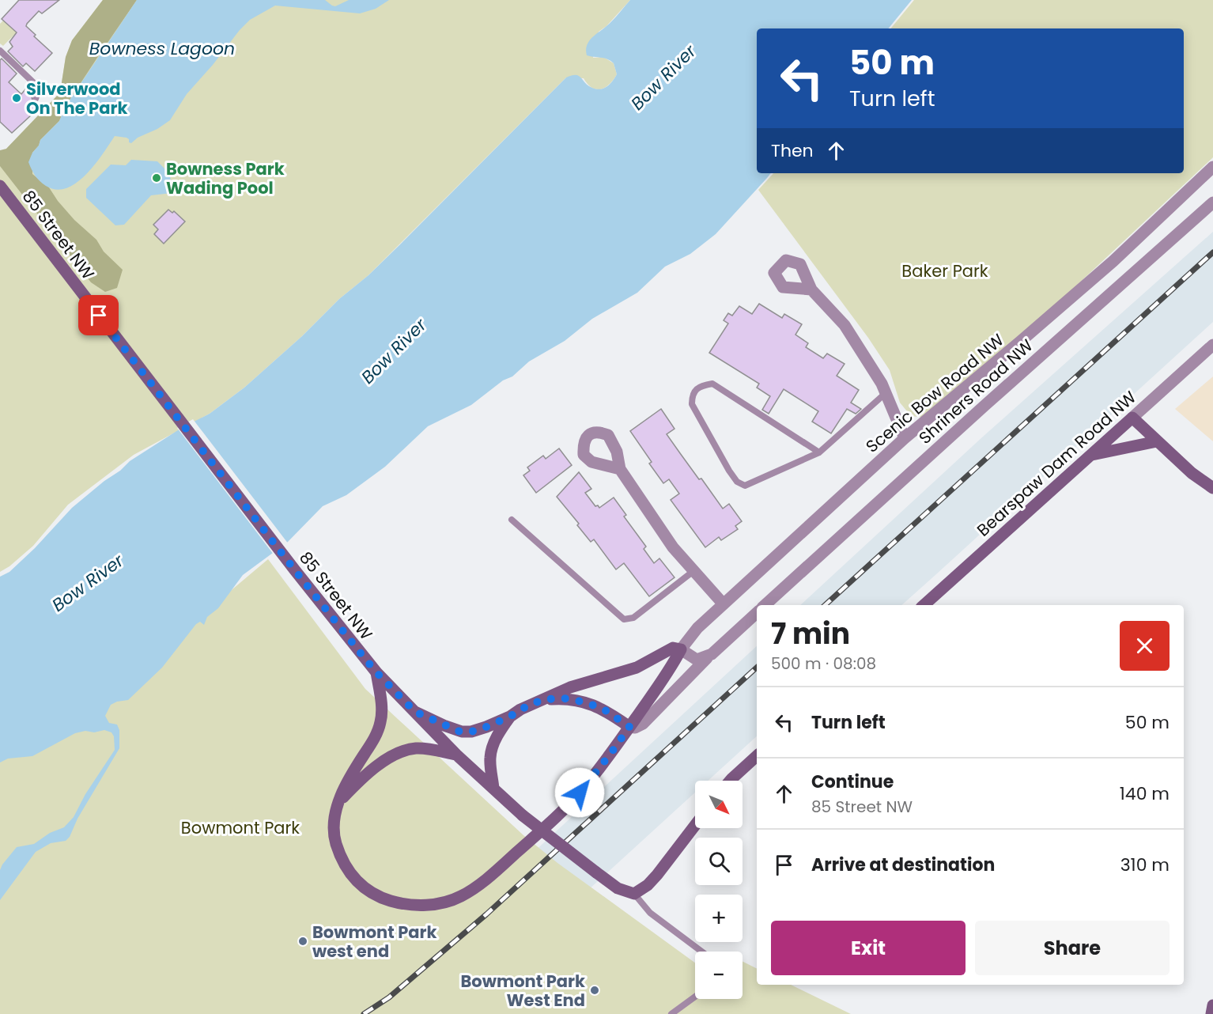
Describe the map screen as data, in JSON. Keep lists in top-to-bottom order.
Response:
{
  "streets": {
    "street": [
      "85 Street NW",
      "Shriners Road NW",
      "Scenic Bow Road NW",
      "Bearspaw Dam Road NW"
    ]
  },
  "water": ["Bowness Lagoon", "Bow River"],
  "parks": ["Baker Park", "Bowmont Park"],
  "places": [
    "Silverwood On The Park",
    "Bowness Park Wading Pool",
    "Bowmont Park west end",
    "Bowmont Park West End"
  ],
  "north": "bottom right",
  "page": {
    "turn": ["50 m", "Turn left"],
    "then": "Then",
    "heading": ["7 min", "500 m · 08:08"],
    "list": [
      {
        "name": "Turn left",
        "value": "50 m"
      },
      {
        "name": "Continue",
        "note": "85 Street NW",
        "value": "140 m"
      },
      {
        "name": "Arrive at destination",
        "value": "310 m"
      }
    ],
    "map_buttons": ["+", "−"],
    "buttons": ["Exit", "Share"]
  }
}
